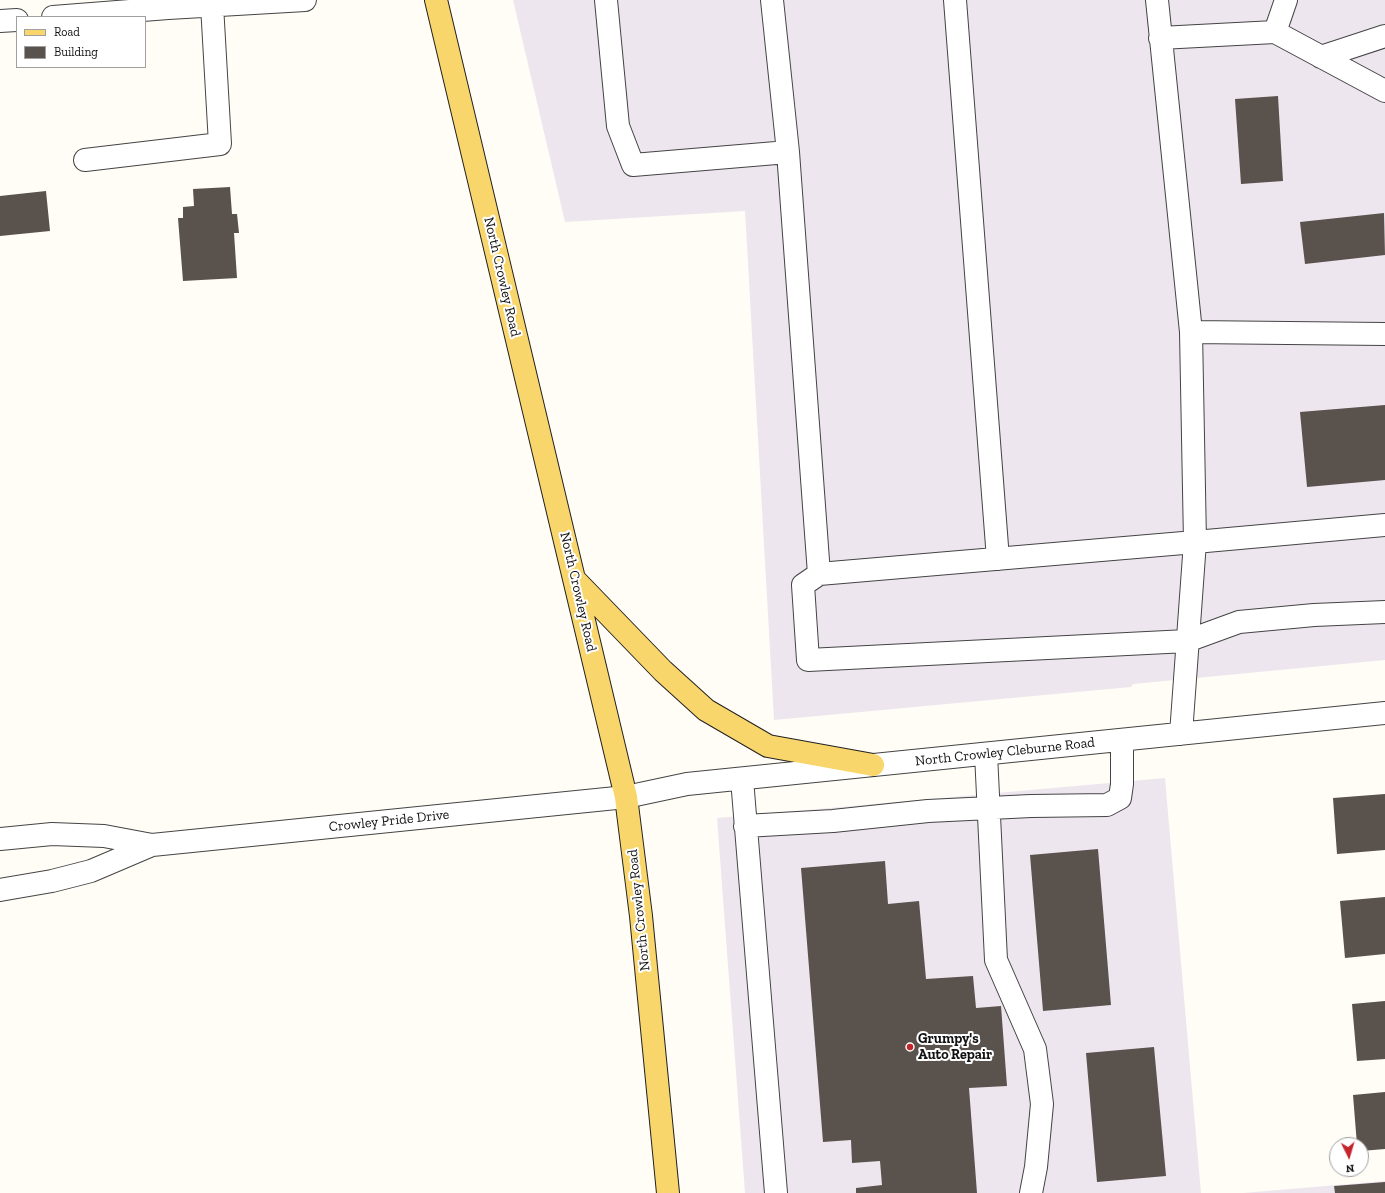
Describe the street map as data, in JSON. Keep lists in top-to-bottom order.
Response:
{
  "streets": {
    "main road": ["North Crowley Road"],
    "street": ["North Crowley Cleburne Road", "Crowley Pride Drive"]
  },
  "crossings": [
    ["North Crowley Road", "North Crowley Cleburne Road"],
    ["North Crowley Road", "Crowley Pride Drive"],
    ["North Crowley Cleburne Road", "Crowley Pride Drive"]
  ],
  "places": ["Grumpy's Auto Repair"],
  "legend": ["Road", "Building"],
  "north": "bottom"
}
